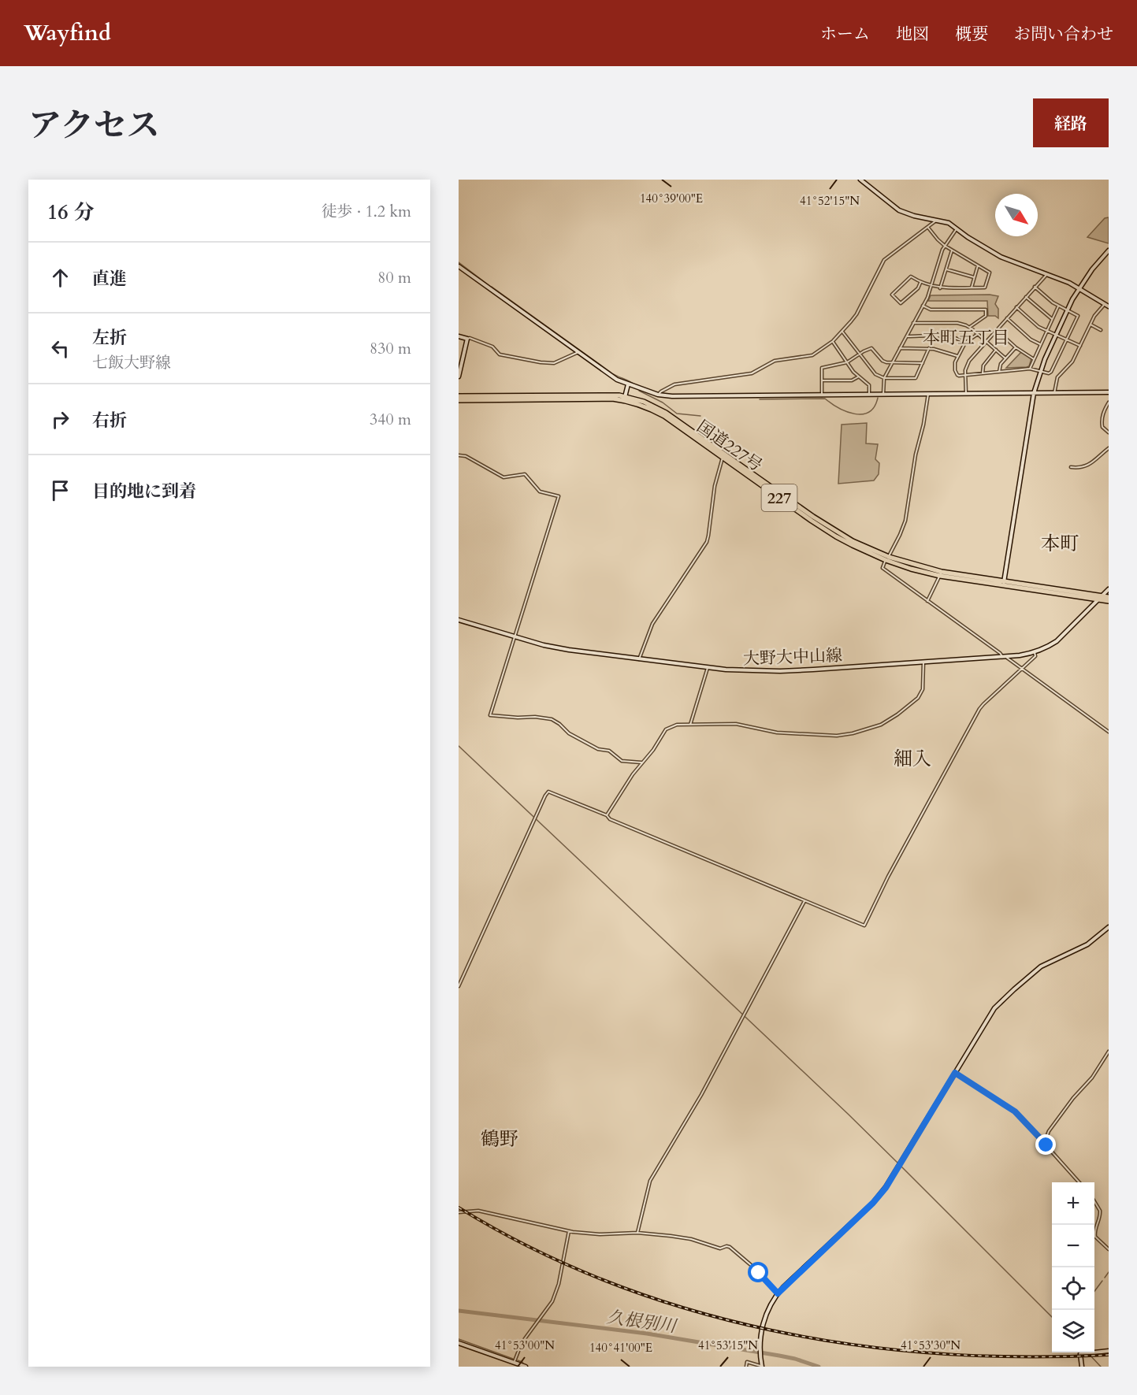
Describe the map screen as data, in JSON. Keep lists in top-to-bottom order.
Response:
{
  "streets": {
    "highway": ["国道227号", "227"],
    "main road": ["大野大中山線"]
  },
  "crossings": [
    ["国道227号", "大野大中山線"]
  ],
  "districts": [
    "本町五丁目",
    "本町",
    "細入",
    "鶴野"
  ],
  "water": ["久根別川"],
  "north": "bottom right",
  "page": {
    "header": "Wayfind",
    "nav": [
      "ホーム",
      "地図",
      "概要",
      "お問い合わせ"
    ],
    "title": "アクセス",
    "buttons": "経路",
    "heading": ["16 分", "徒歩 · 1.2 km"],
    "list": [
      ["直進", "80 m"],
      ["左折", "七飯大野線", "830 m"],
      ["右折", "340 m"],
      "目的地に到着"
    ],
    "map_buttons": ["+", "−"]
  },
  "coordinates": [
    "140°39'00\"E",
    "41°52'15\"N",
    "41°53'00\"N",
    "41°53'15\"N",
    "41°53'30\"N",
    "140°41'00\"E"
  ]
}
